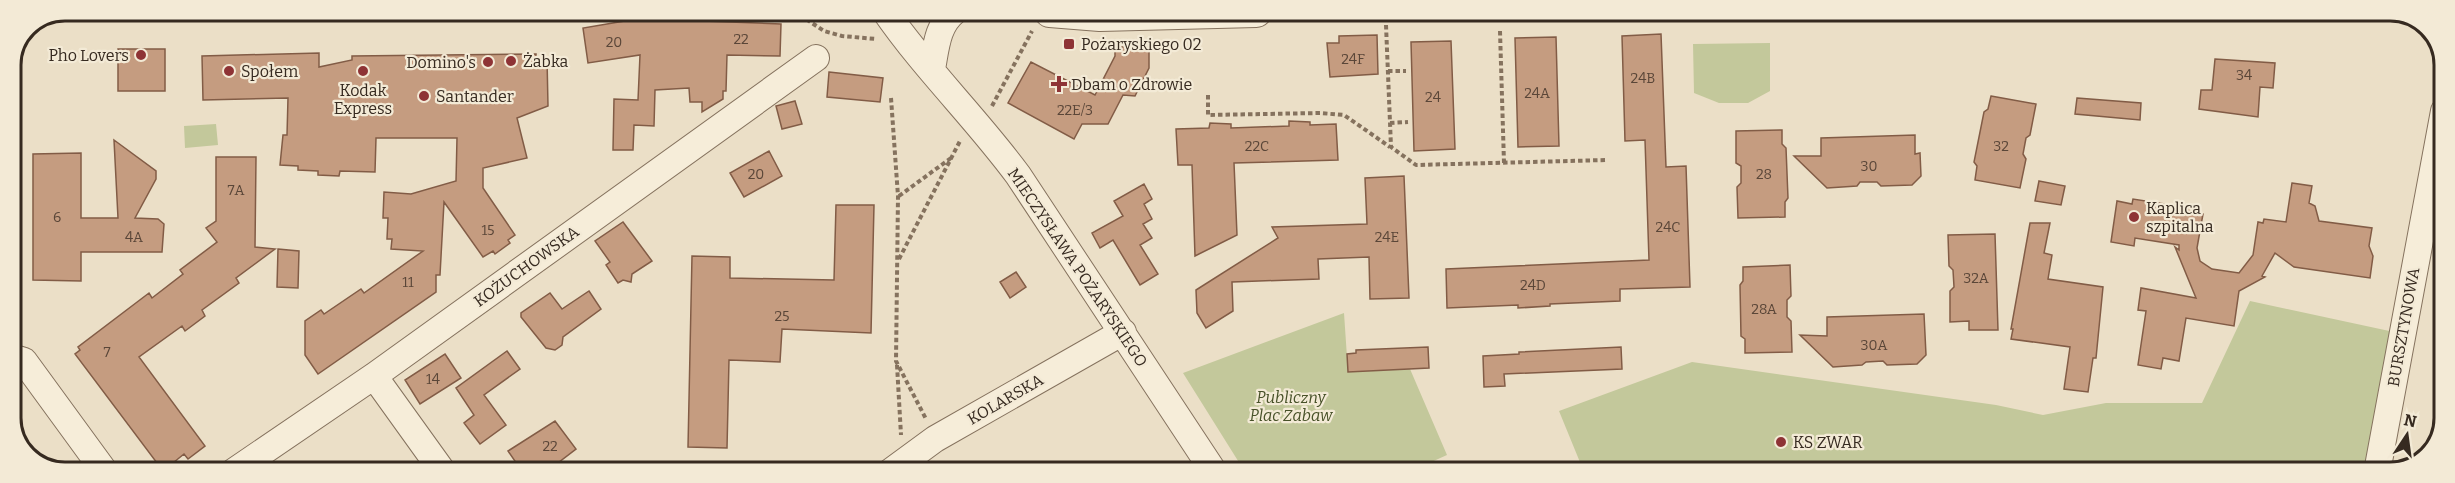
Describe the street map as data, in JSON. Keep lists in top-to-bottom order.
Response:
{
  "streets": {
    "street": [
      "KOŻUCHOWSKA",
      "MIECZYSŁAWA POŻARYSKIEGO",
      "BURSZTYNOWA",
      "KOLARSKA"
    ]
  },
  "crossings": [
    ["MIECZYSŁAWA POŻARYSKIEGO", "KOLARSKA"]
  ],
  "parks": ["Publiczny Plac Zabaw"],
  "places": {
    "transit": ["Pożaryskiego 02"],
    "other": [
      "Pho Lovers",
      "Żabka",
      "Domino's",
      "Społem",
      "Kodak Express",
      "Santander",
      "Kaplica szpitalna",
      "KS ZWAR"
    ],
    "health": ["Dbam o Zdrowie"]
  },
  "house_numbers": [
    "22",
    "20",
    "24F",
    "34",
    "24B",
    "24A",
    "24",
    "22E/3",
    "22C",
    "32",
    "30",
    "20",
    "28",
    "7A",
    "6",
    "24C",
    "15",
    "4A",
    "24E",
    "32A",
    "11",
    "24D",
    "28A",
    "25",
    "30A",
    "7",
    "14",
    "22"
  ],
  "north": "top"
}
